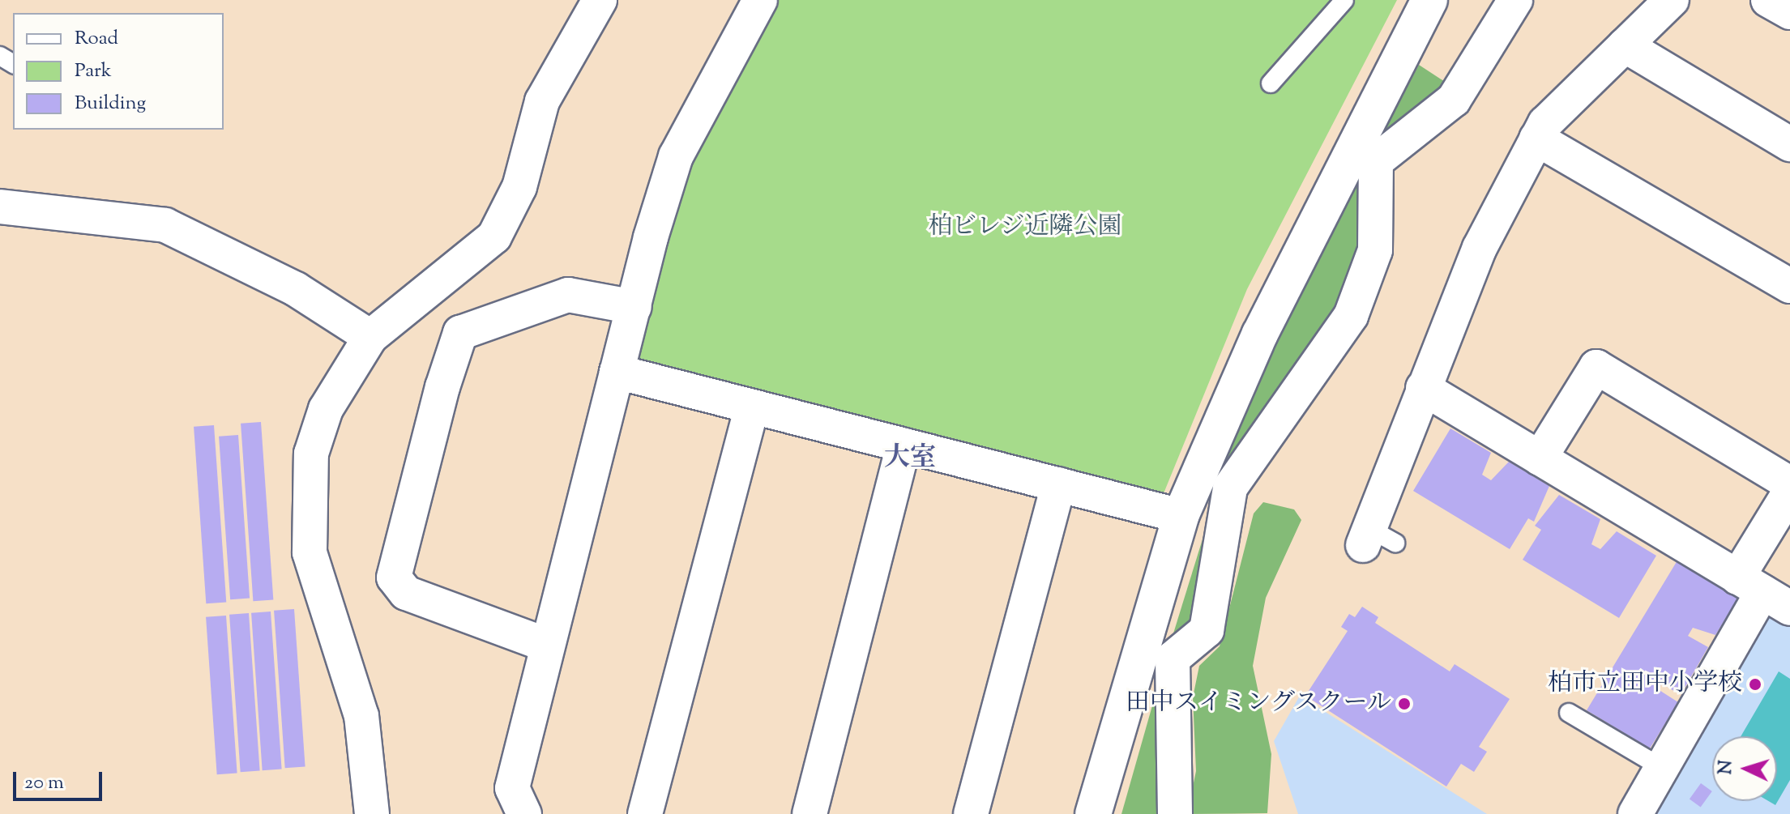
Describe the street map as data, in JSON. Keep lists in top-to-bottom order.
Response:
{
  "districts": ["大室"],
  "parks": ["柏ビレジ近隣公園"],
  "places": ["柏市立田中小学校", "田中スイミングスクール"],
  "legend": ["Road", "Park", "Building"],
  "scale_bar": "20 m",
  "north": "left"
}
